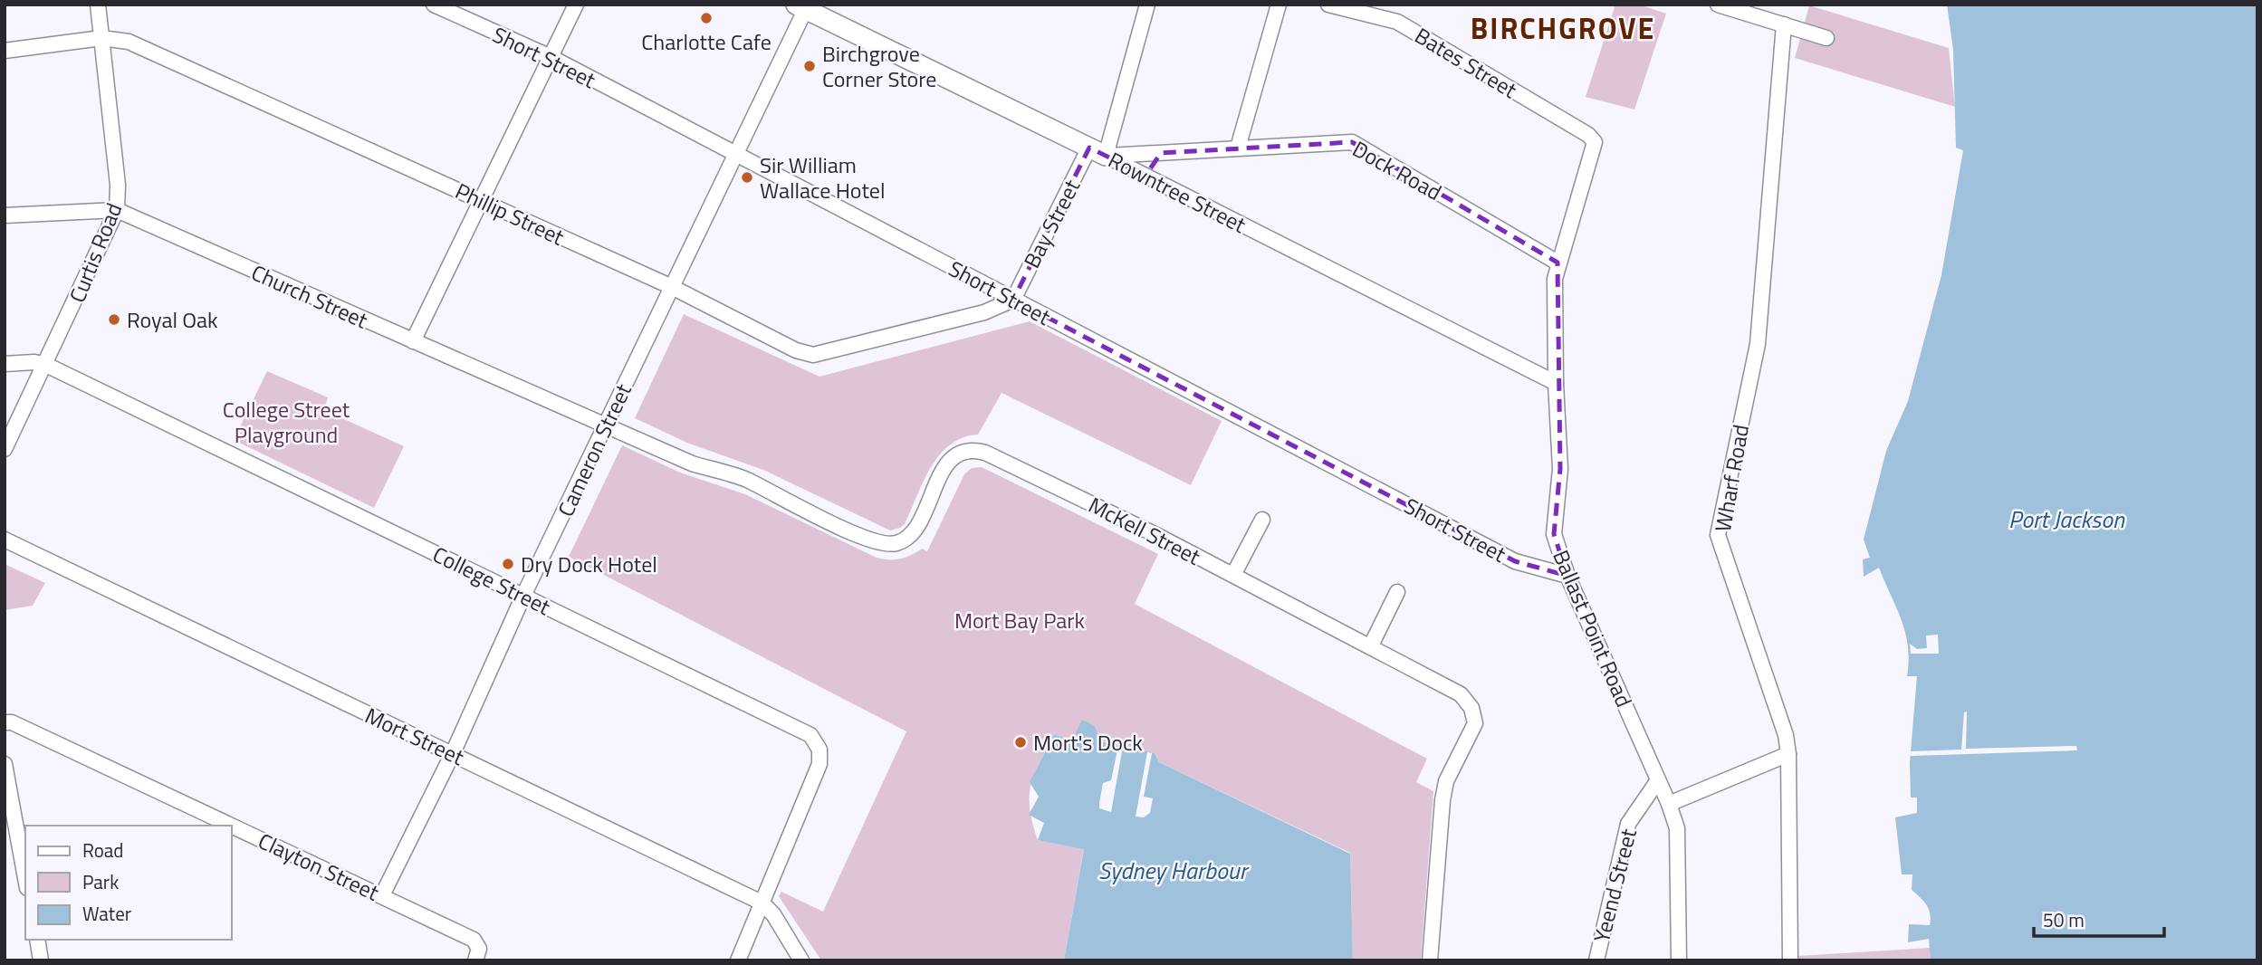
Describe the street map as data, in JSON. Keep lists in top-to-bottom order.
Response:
{
  "streets": {
    "street": [
      "Short Street",
      "Bates Street",
      "Dock Road",
      "Rowntree Street",
      "Phillip Street",
      "Bay Street",
      "Curtis Road",
      "Church Street",
      "Cameron Street",
      "Wharf Road",
      "McKell Street",
      "College Street",
      "Ballast Point Road",
      "Mort Street",
      "Clayton Street",
      "Yeend Street"
    ]
  },
  "crossings": [
    ["Short Street", "Phillip Street"],
    ["Short Street", "Bay Street"],
    ["Short Street", "Cameron Street"],
    ["Short Street", "Ballast Point Road"],
    ["Bates Street", "Ballast Point Road"],
    ["Dock Road", "Rowntree Street"],
    ["Dock Road", "Bay Street"],
    ["Dock Road", "Ballast Point Road"],
    ["Rowntree Street", "Bay Street"],
    ["Rowntree Street", "Cameron Street"],
    ["Rowntree Street", "Ballast Point Road"],
    ["Phillip Street", "Bay Street"],
    ["Phillip Street", "Curtis Road"],
    ["Phillip Street", "Cameron Street"],
    ["Curtis Road", "Church Street"],
    ["Curtis Road", "College Street"],
    ["Church Street", "Cameron Street"],
    ["Church Street", "McKell Street"],
    ["Cameron Street", "McKell Street"],
    ["Cameron Street", "College Street"],
    ["Cameron Street", "Mort Street"],
    ["Cameron Street", "Clayton Street"],
    ["College Street", "Mort Street"],
    ["Ballast Point Road", "Yeend Street"]
  ],
  "districts": ["BIRCHGROVE"],
  "water": ["Port Jackson", "Sydney Harbour"],
  "parks": ["College Street Playground", "Mort Bay Park"],
  "places": [
    "Charlotte Cafe",
    "Birchgrove Corner Store",
    "Sir William Wallace Hotel",
    "Royal Oak",
    "Dry Dock Hotel",
    "Mort's Dock"
  ],
  "legend": ["Road", "Park", "Water"],
  "scale_bar": "50 m"
}
